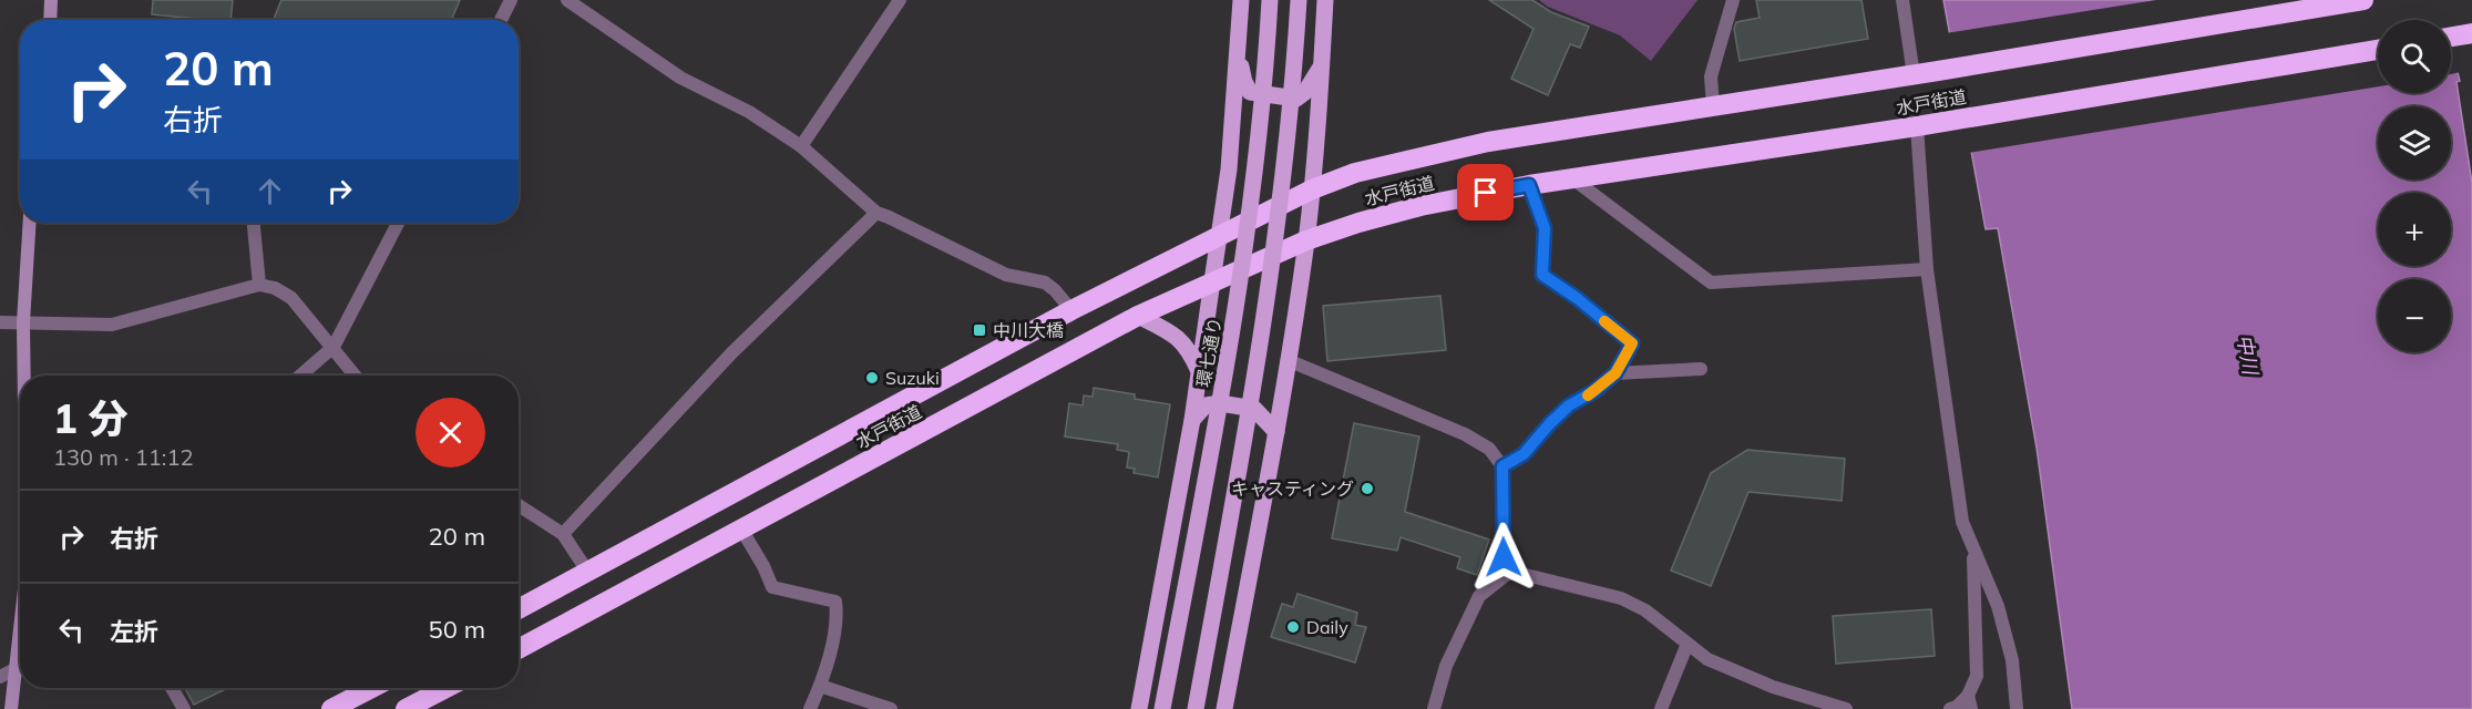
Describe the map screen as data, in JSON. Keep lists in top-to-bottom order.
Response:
{
  "streets": {
    "highway": ["水戸街道"],
    "main road": ["環七通り"]
  },
  "water": ["中川"],
  "places": {
    "transit": ["中川大橋"],
    "other": ["Suzuki", "キャスティング", "Daily"]
  },
  "page": {
    "map_buttons": ["+", "−"],
    "turn": ["20 m", "右折"],
    "heading": ["1 分", "130 m · 11:12"],
    "list": [
      {
        "name": "右折",
        "value": "20 m"
      },
      {
        "name": "左折",
        "value": "50 m"
      }
    ]
  }
}
